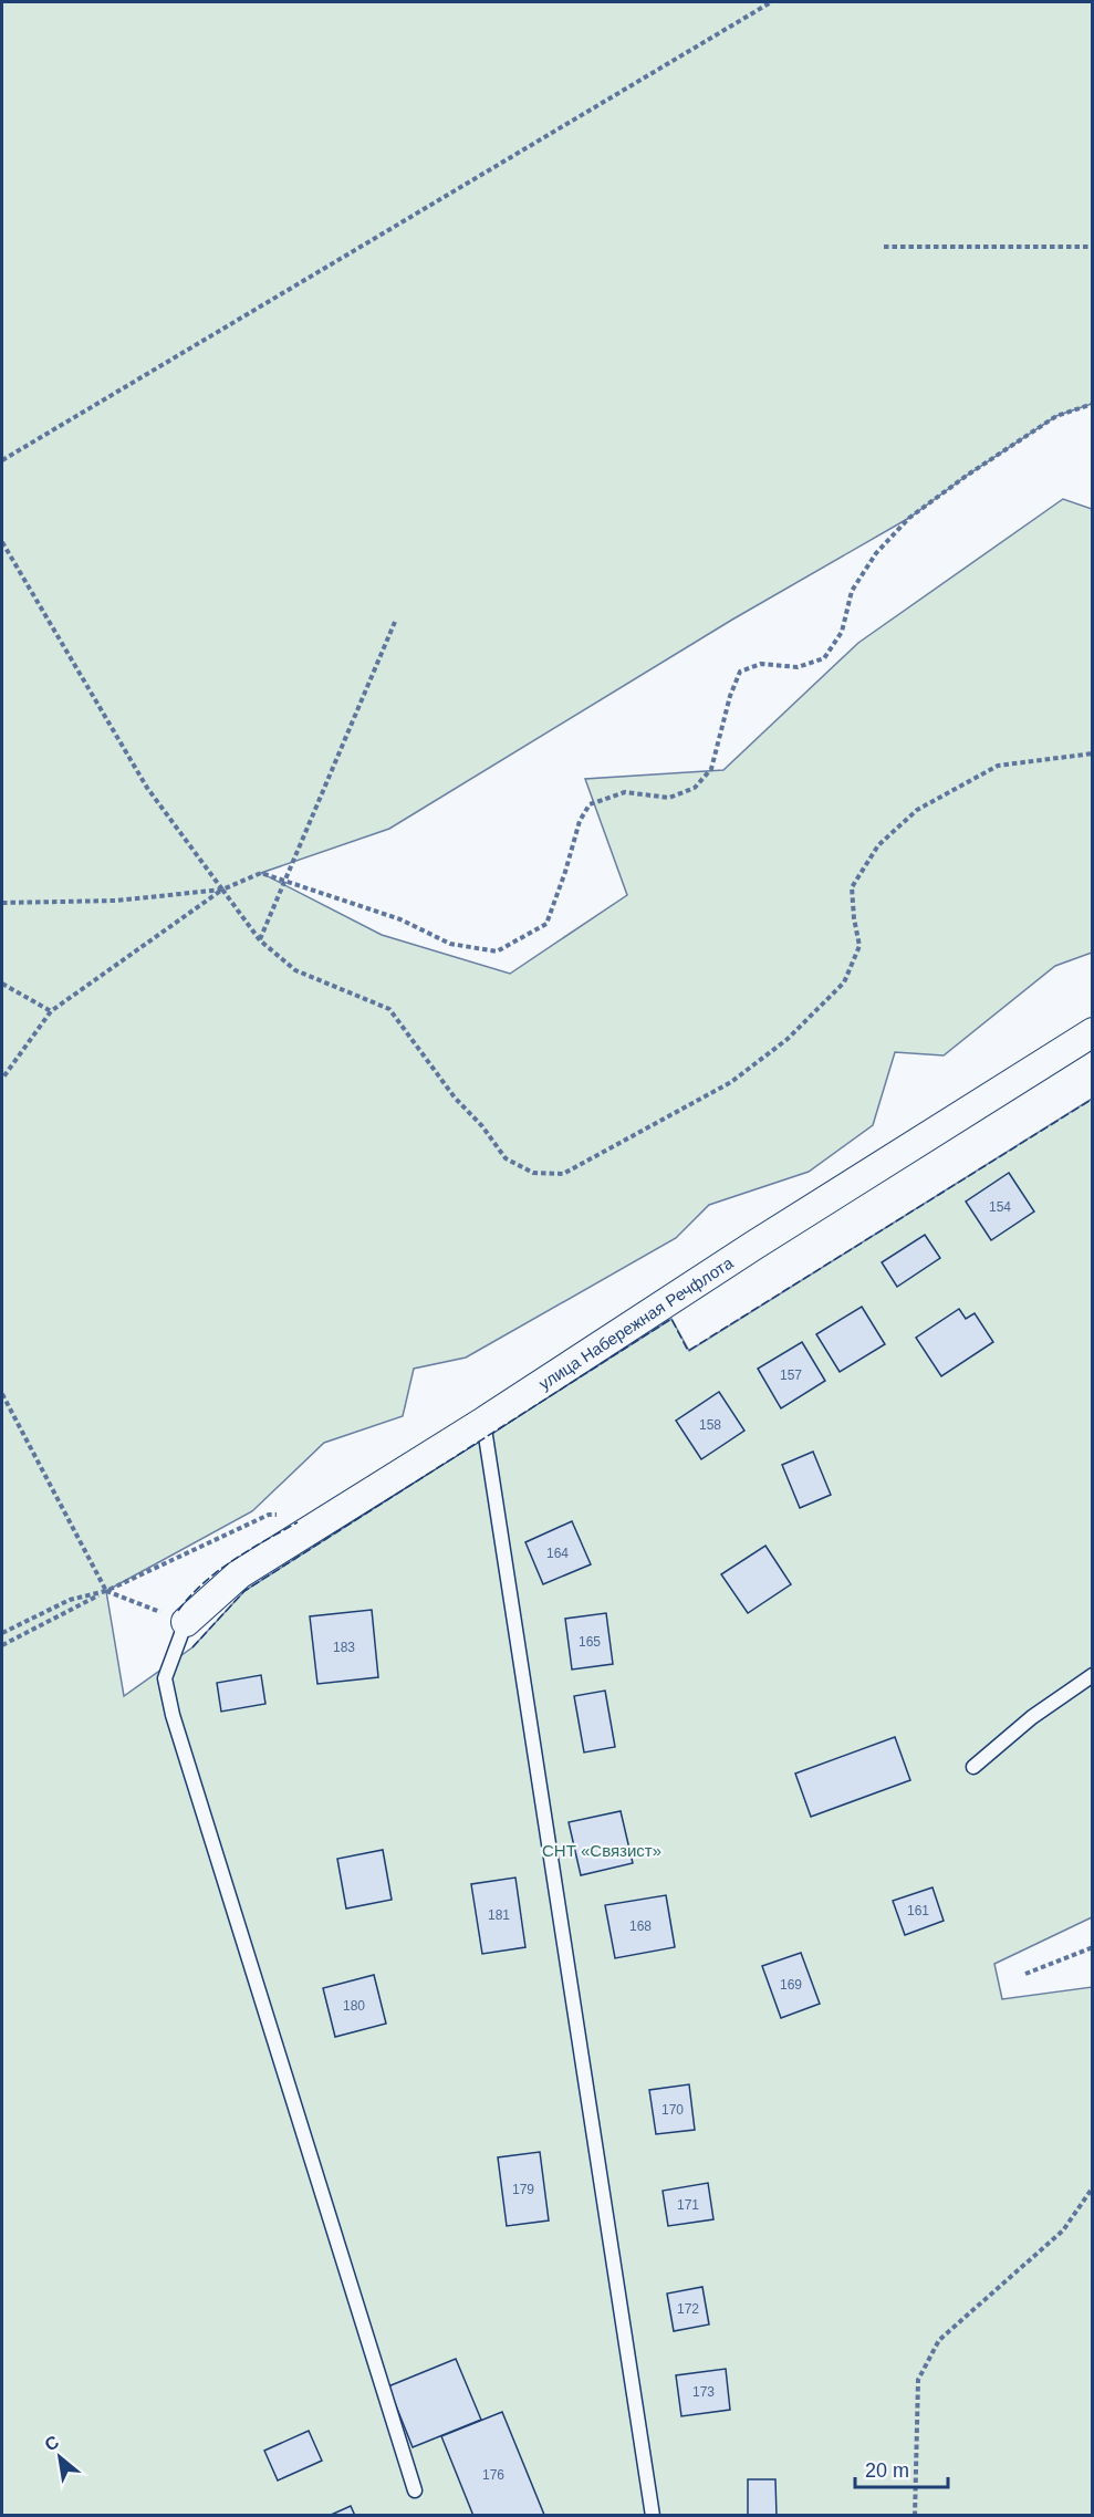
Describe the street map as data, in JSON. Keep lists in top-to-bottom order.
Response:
{
  "streets": {
    "street": ["улица Набережная Речфлота"]
  },
  "parks": ["СНТ «Связист»"],
  "house_numbers": [
    "154",
    "157",
    "158",
    "164",
    "165",
    "183",
    "161",
    "181",
    "168",
    "169",
    "180",
    "170",
    "179",
    "171",
    "172",
    "173",
    "176"
  ],
  "scale_bar": "20 m",
  "north": "top left"
}
